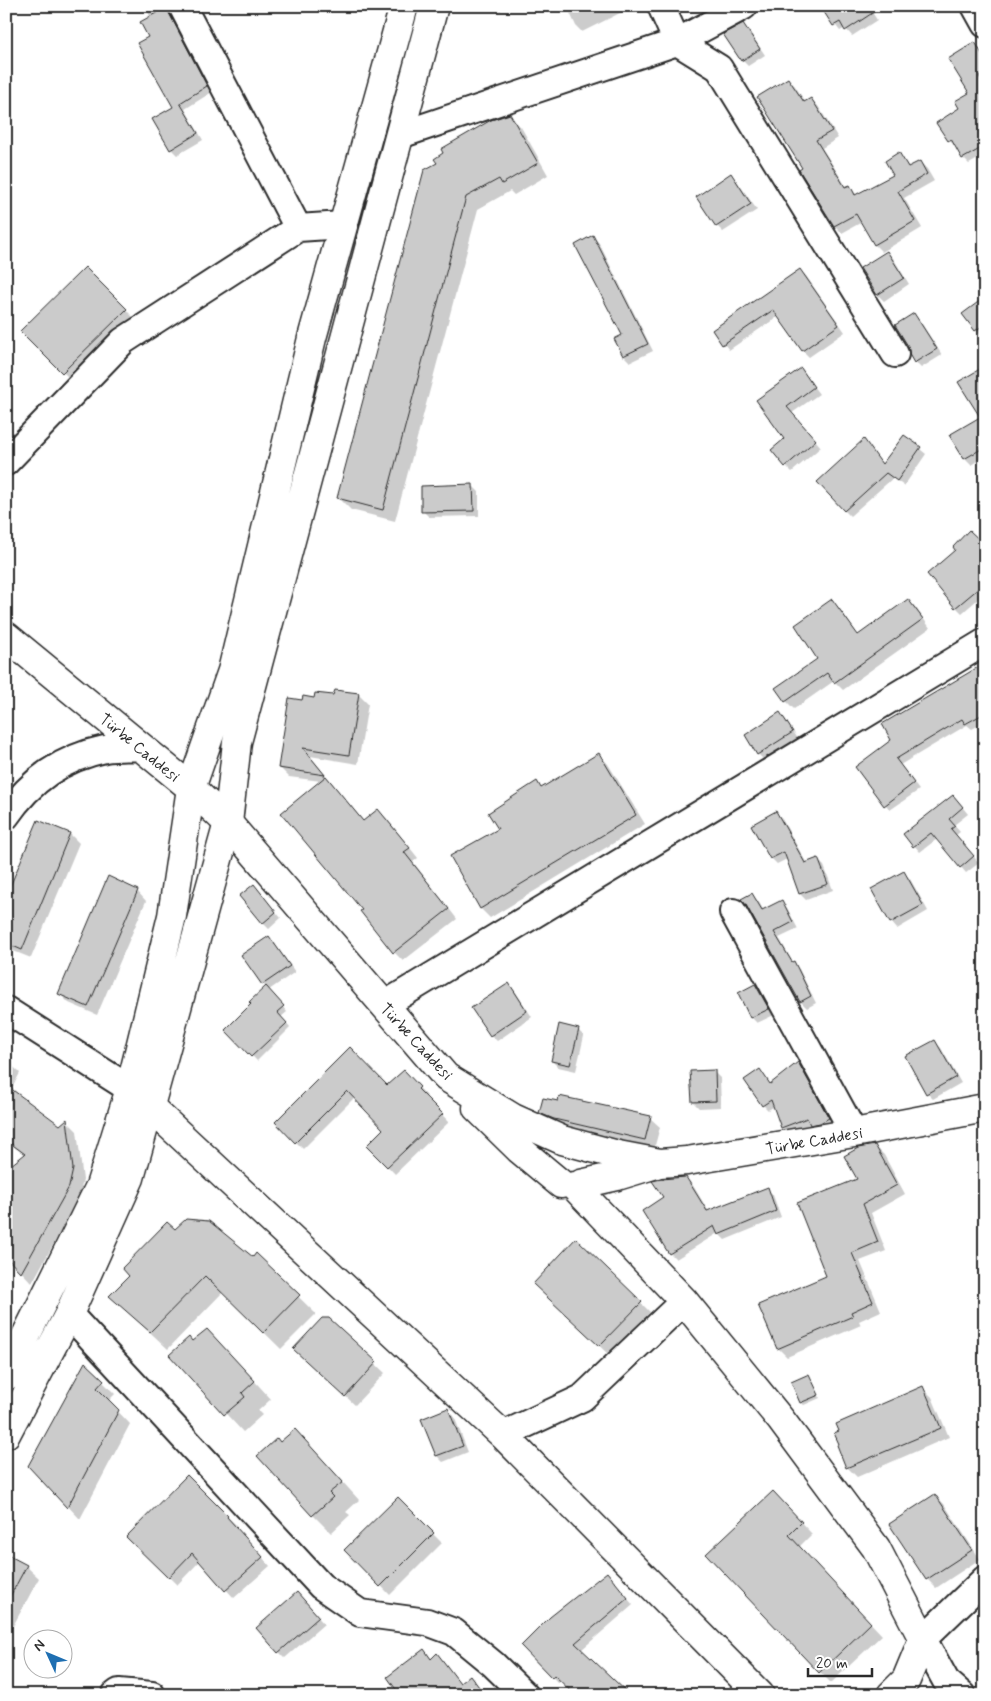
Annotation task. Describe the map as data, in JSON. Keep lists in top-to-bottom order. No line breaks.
{"streets":{"street":["Türbe Caddesi"]},"scale_bar":"20 m","north":"top left"}
